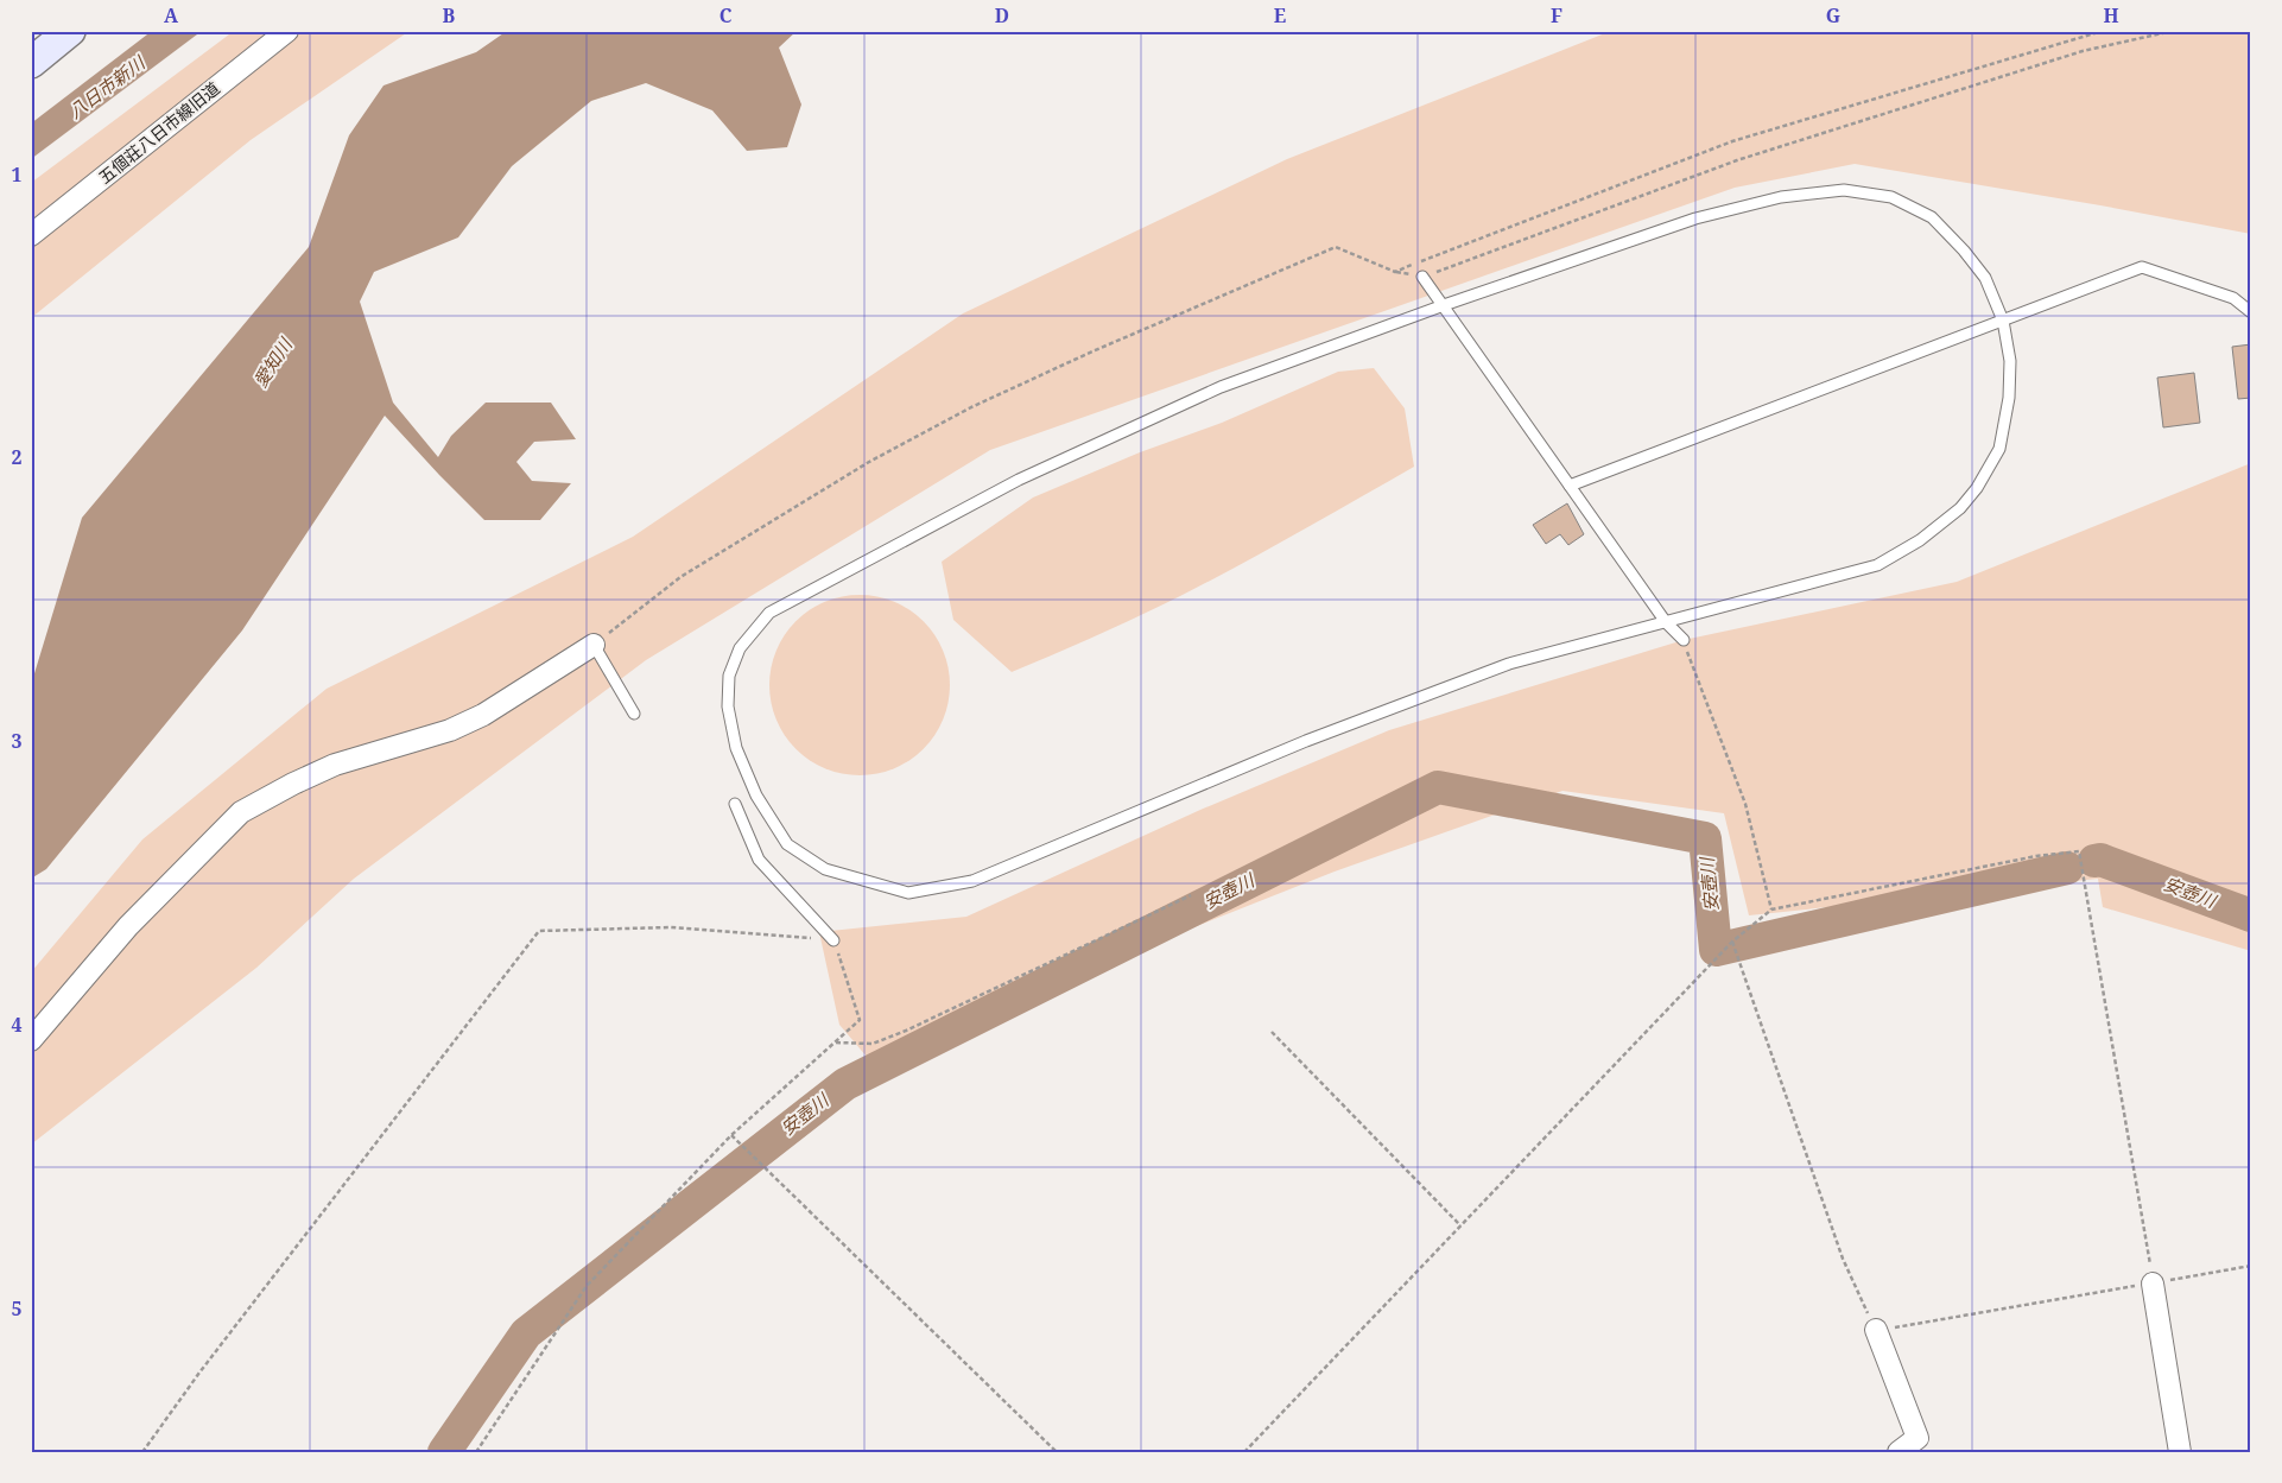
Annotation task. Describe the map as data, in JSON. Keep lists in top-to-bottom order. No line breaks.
{"streets":{"street":["五個荘八日市線旧道"]},"water":["八日市新川","愛知川","安壺川"],"grid":{"columns":["A","B","C","D","E","F","G","H"],"rows":["1","2","3","4","5"]}}
